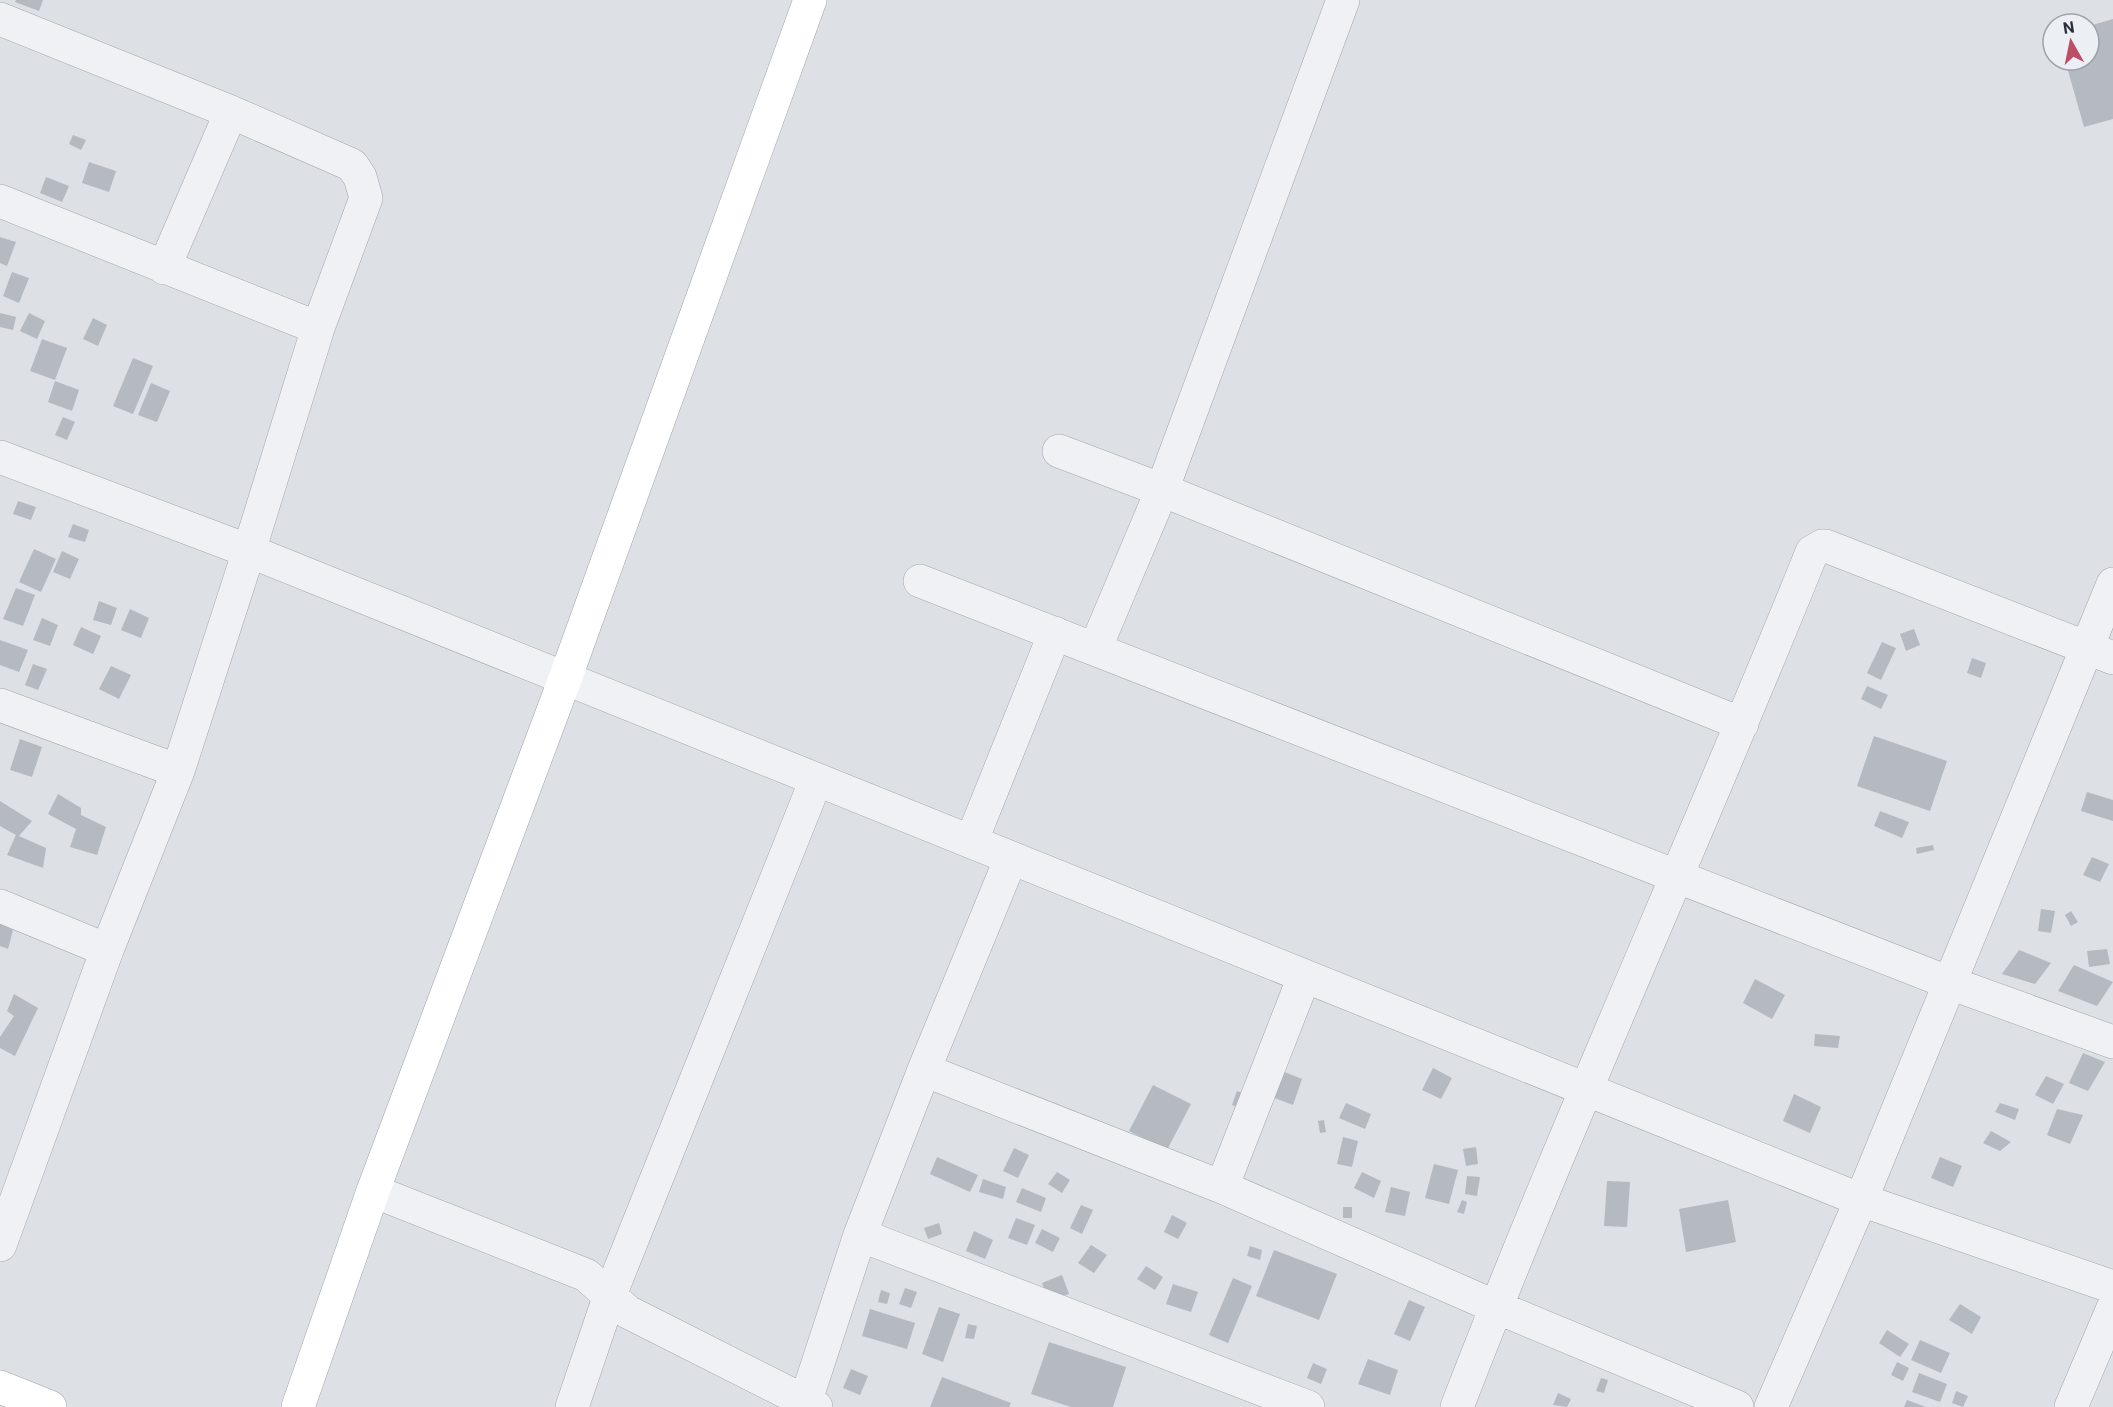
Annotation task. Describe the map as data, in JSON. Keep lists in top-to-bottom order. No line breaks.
{"north":"top"}
